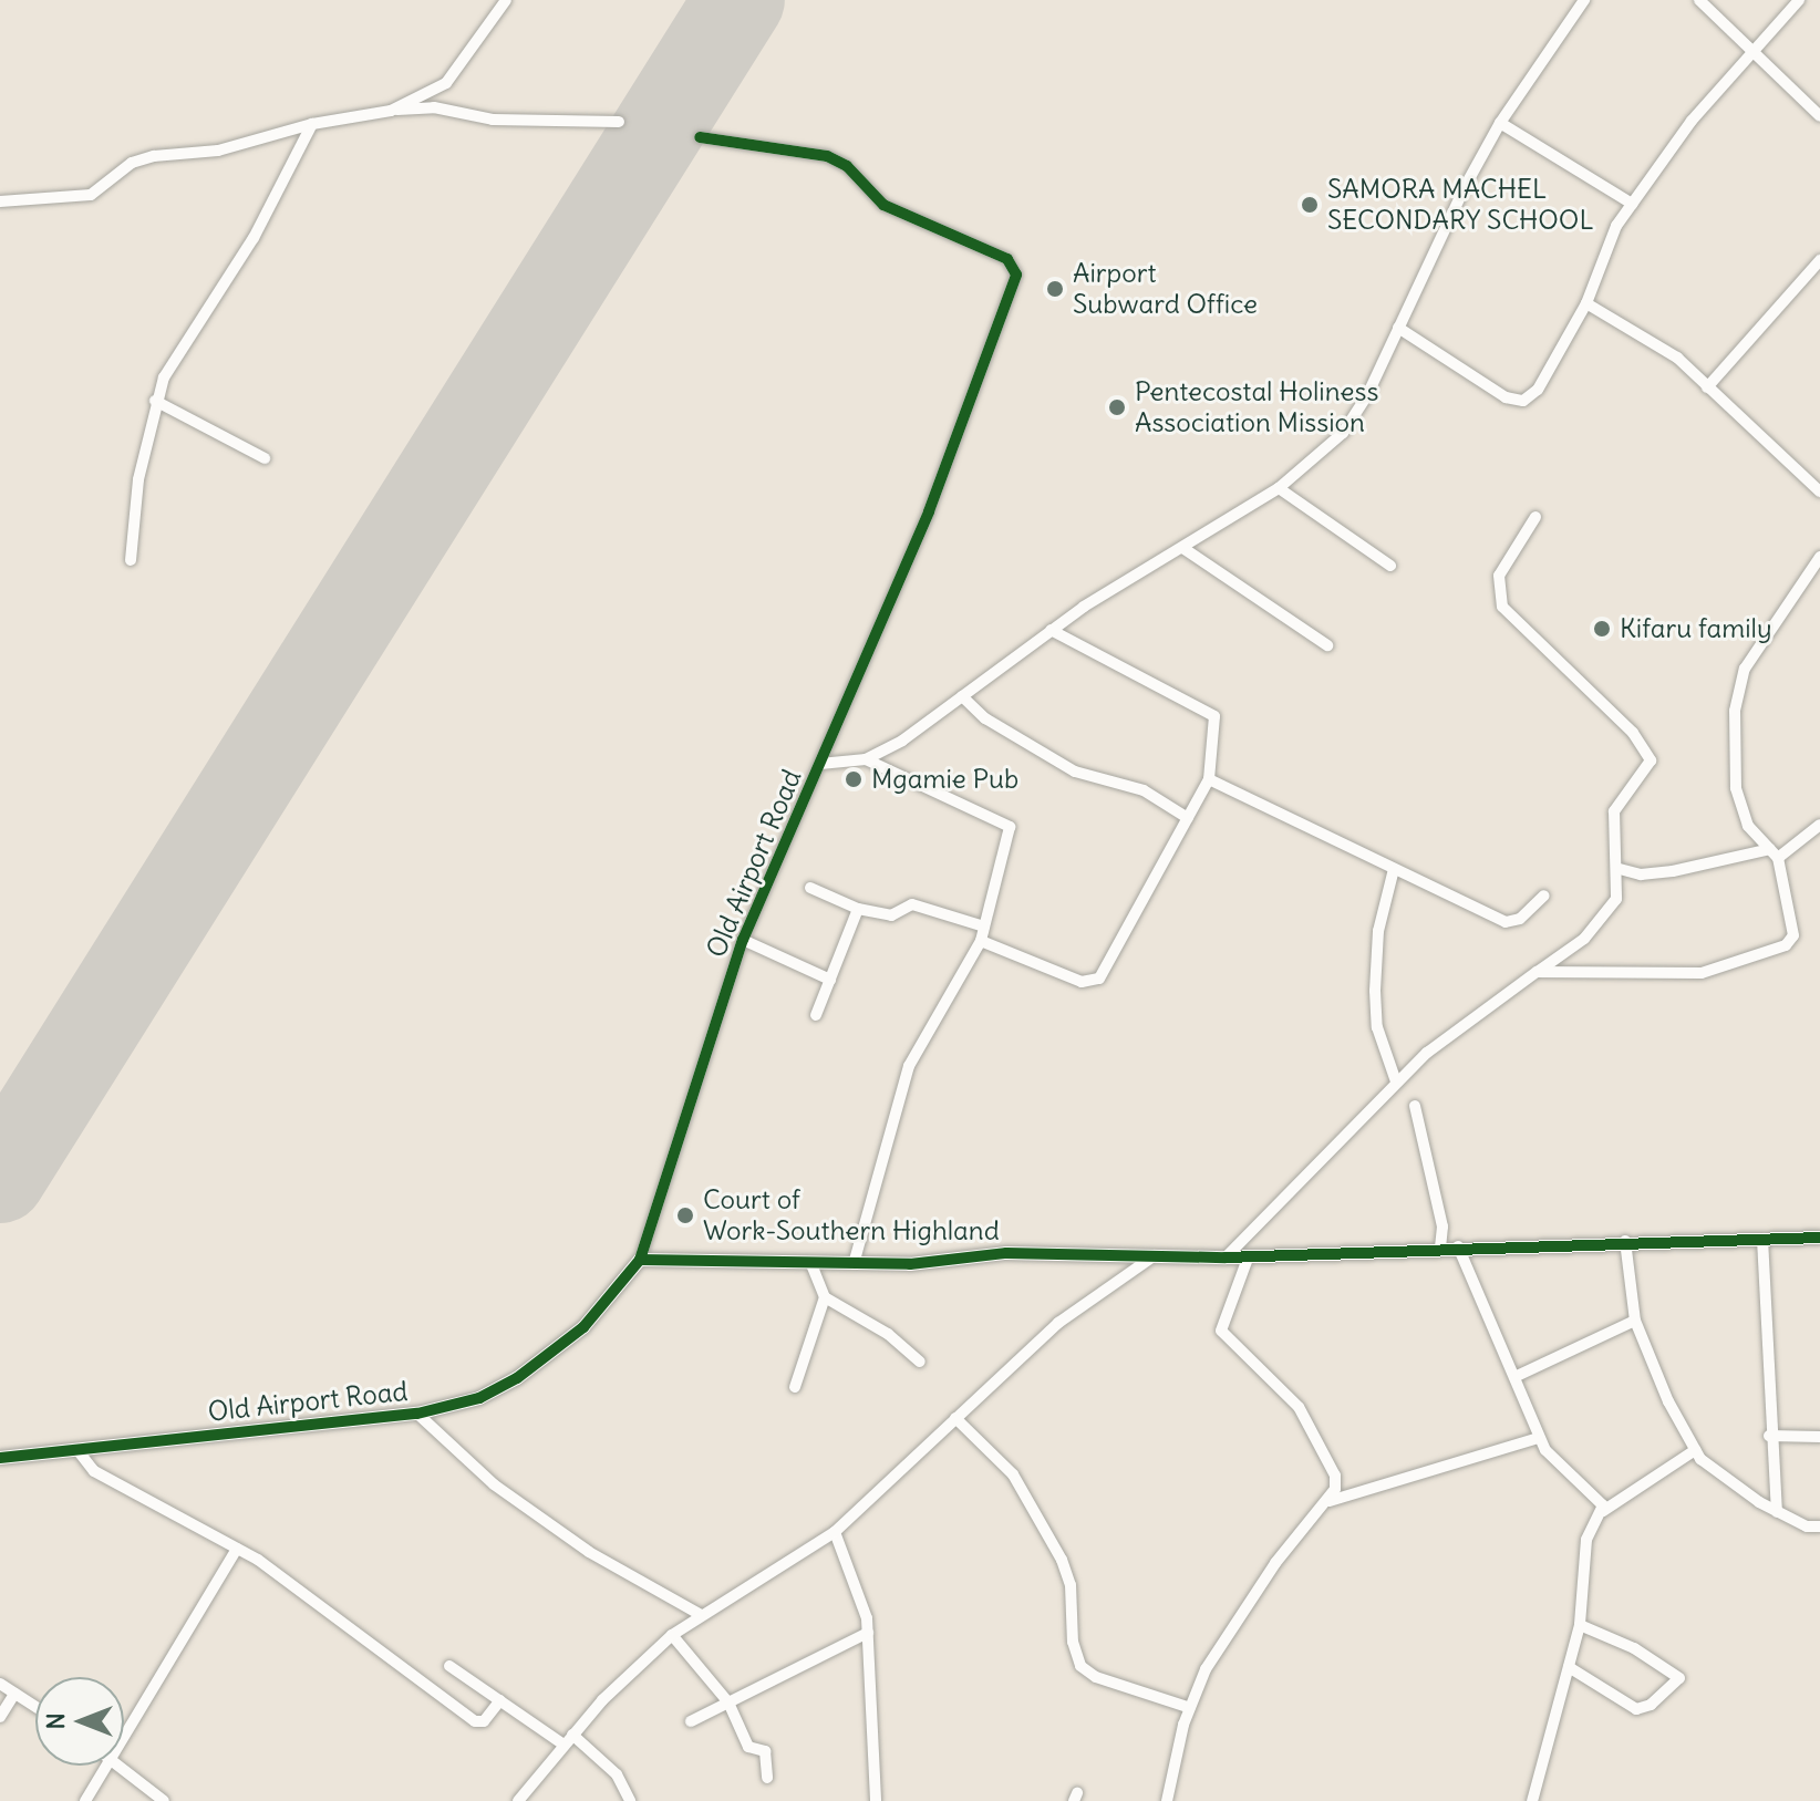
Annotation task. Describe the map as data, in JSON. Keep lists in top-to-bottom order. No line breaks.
{"streets":{"street":["Old Airport Road"]},"places":["SAMORA MACHEL SECONDARY SCHOOL","Airport Subward Office","Pentecostal Holiness Association Mission","Kifaru family","Mgamie Pub","Court of Work-Southern Highland"],"north":"left"}
